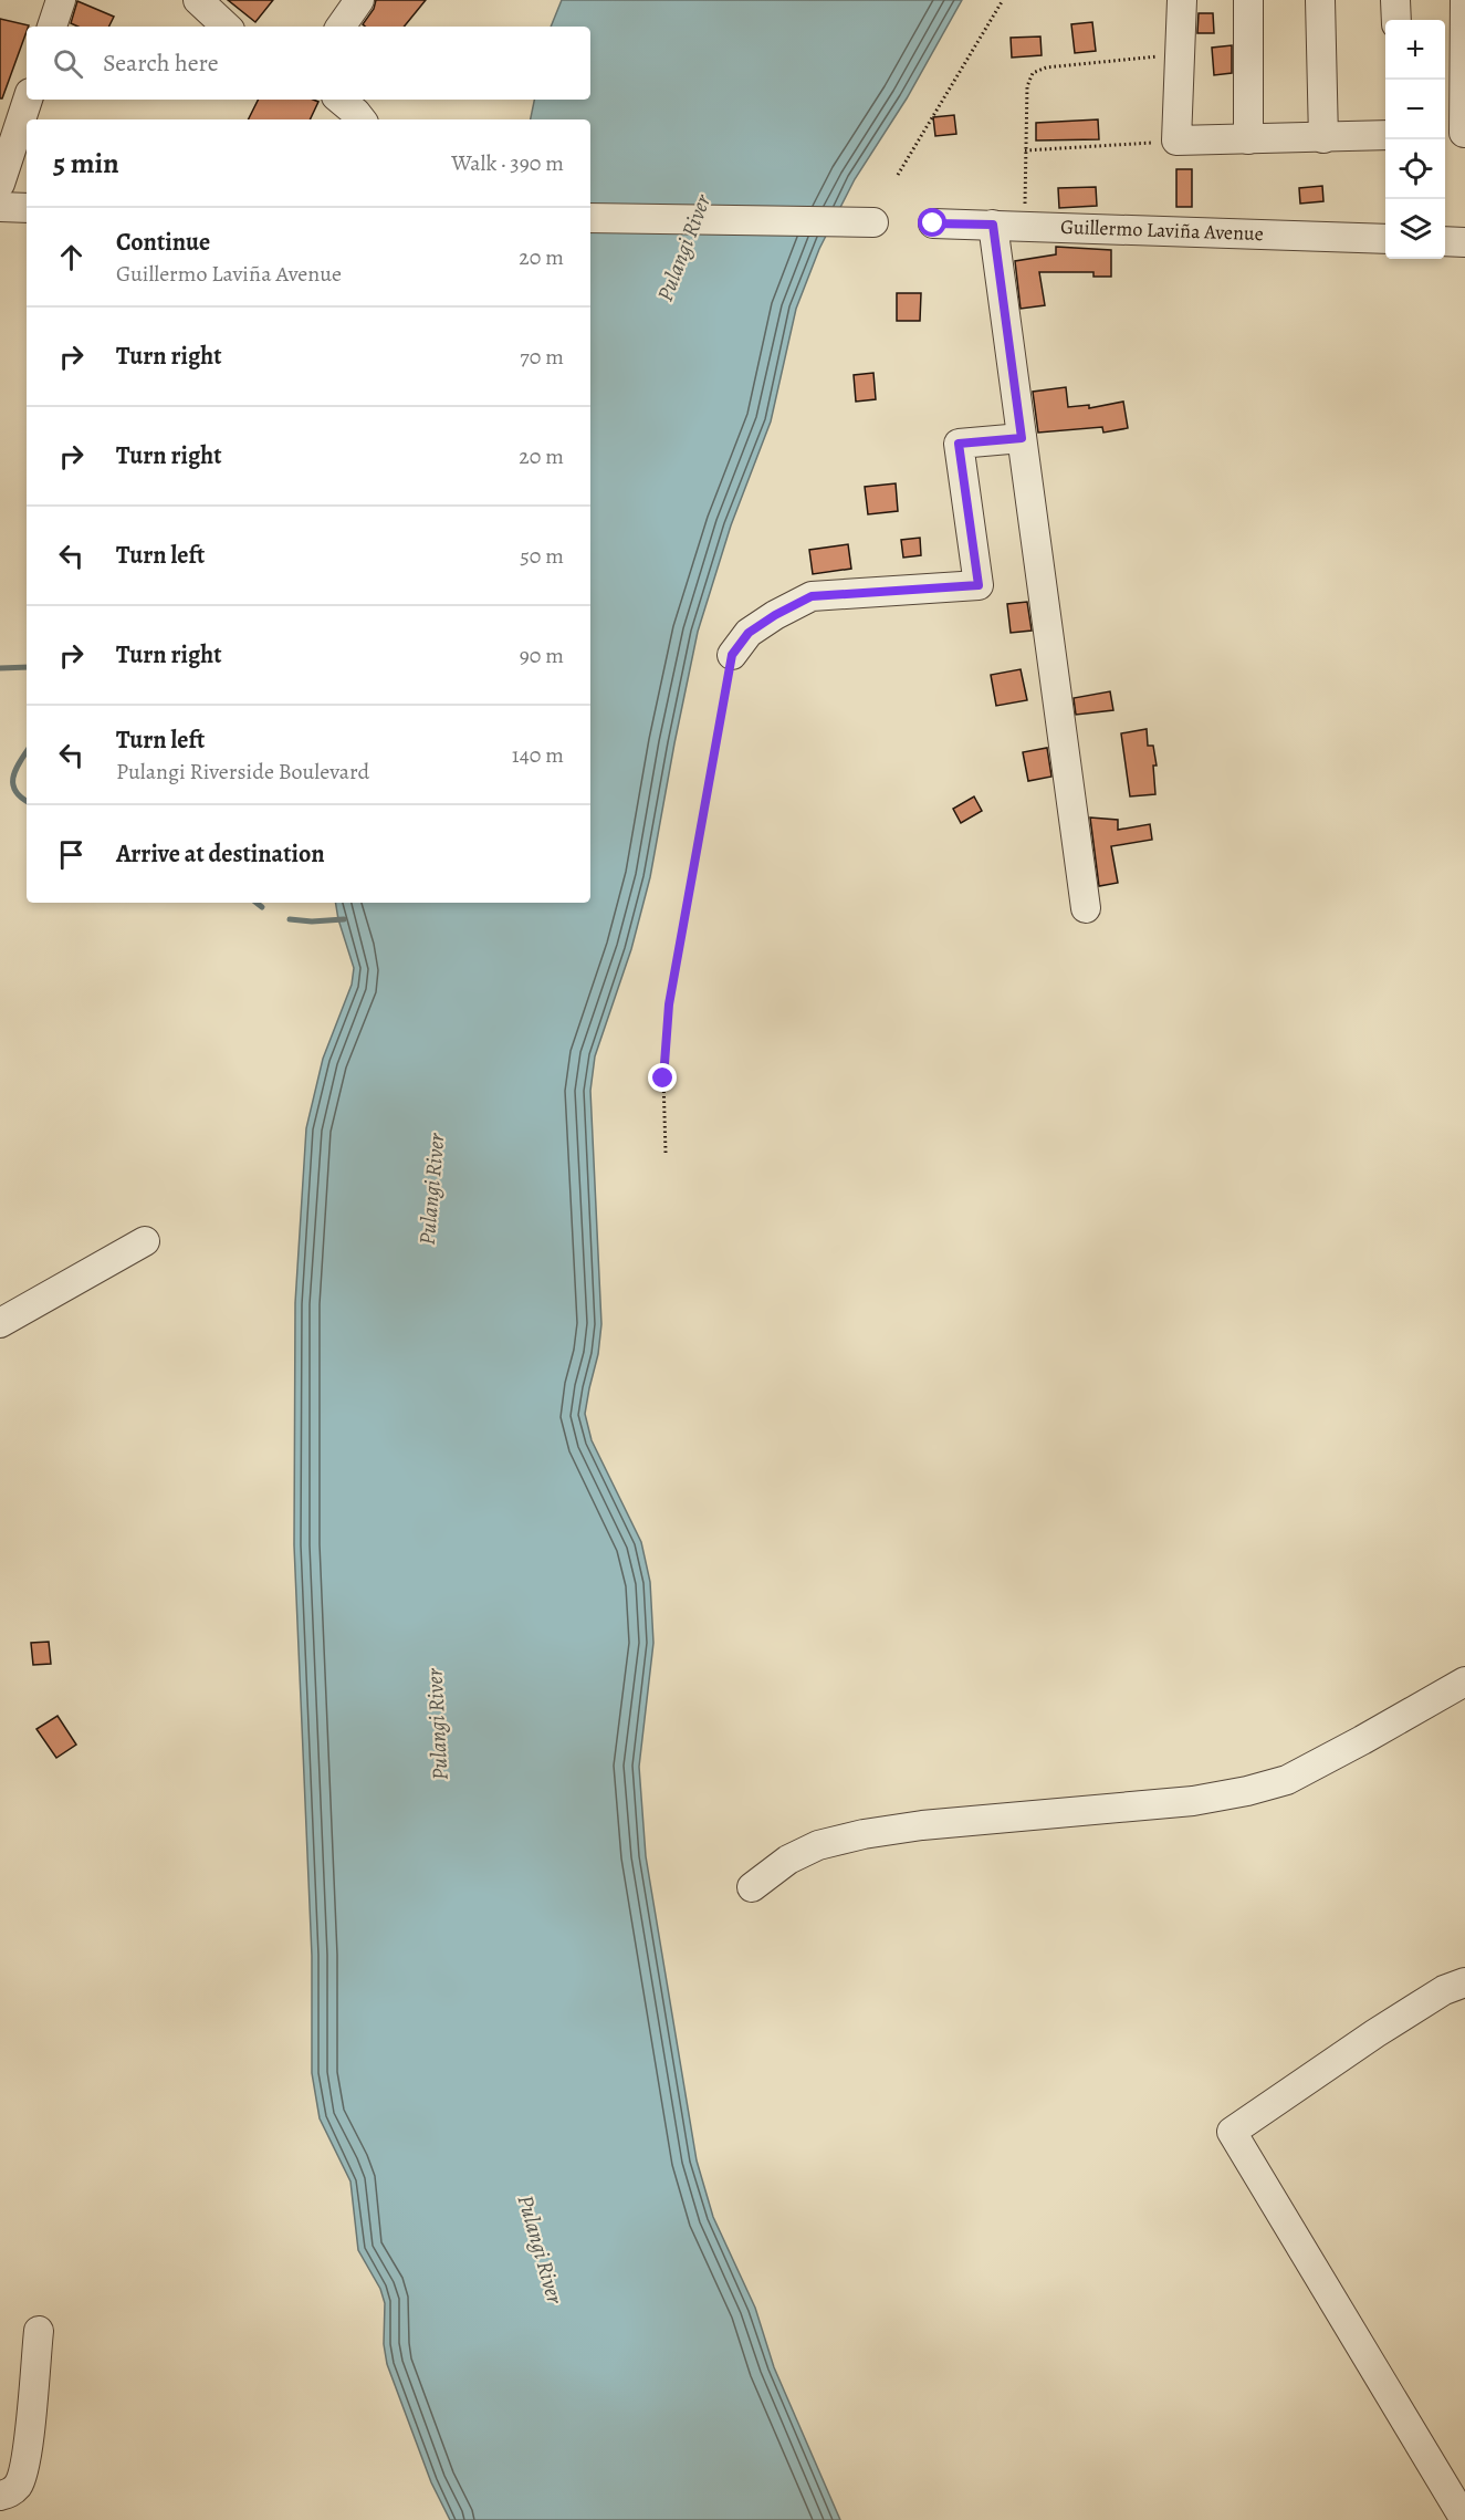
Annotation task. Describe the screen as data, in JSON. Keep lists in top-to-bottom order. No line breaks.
{"streets":{"street":["Guillermo Laviña Avenue"]},"water":["Pulangi River"],"page":{"map_buttons":["+","−"],"search":"Search here","heading":["5 min","Walk · 390 m"],"list":[["Continue","Guillermo Laviña Avenue","20 m"],["Turn right","70 m"],["Turn right","20 m"],["Turn left","50 m"],["Turn right","90 m"],["Turn left","Pulangi Riverside Boulevard","140 m"],"Arrive at destination"]}}
